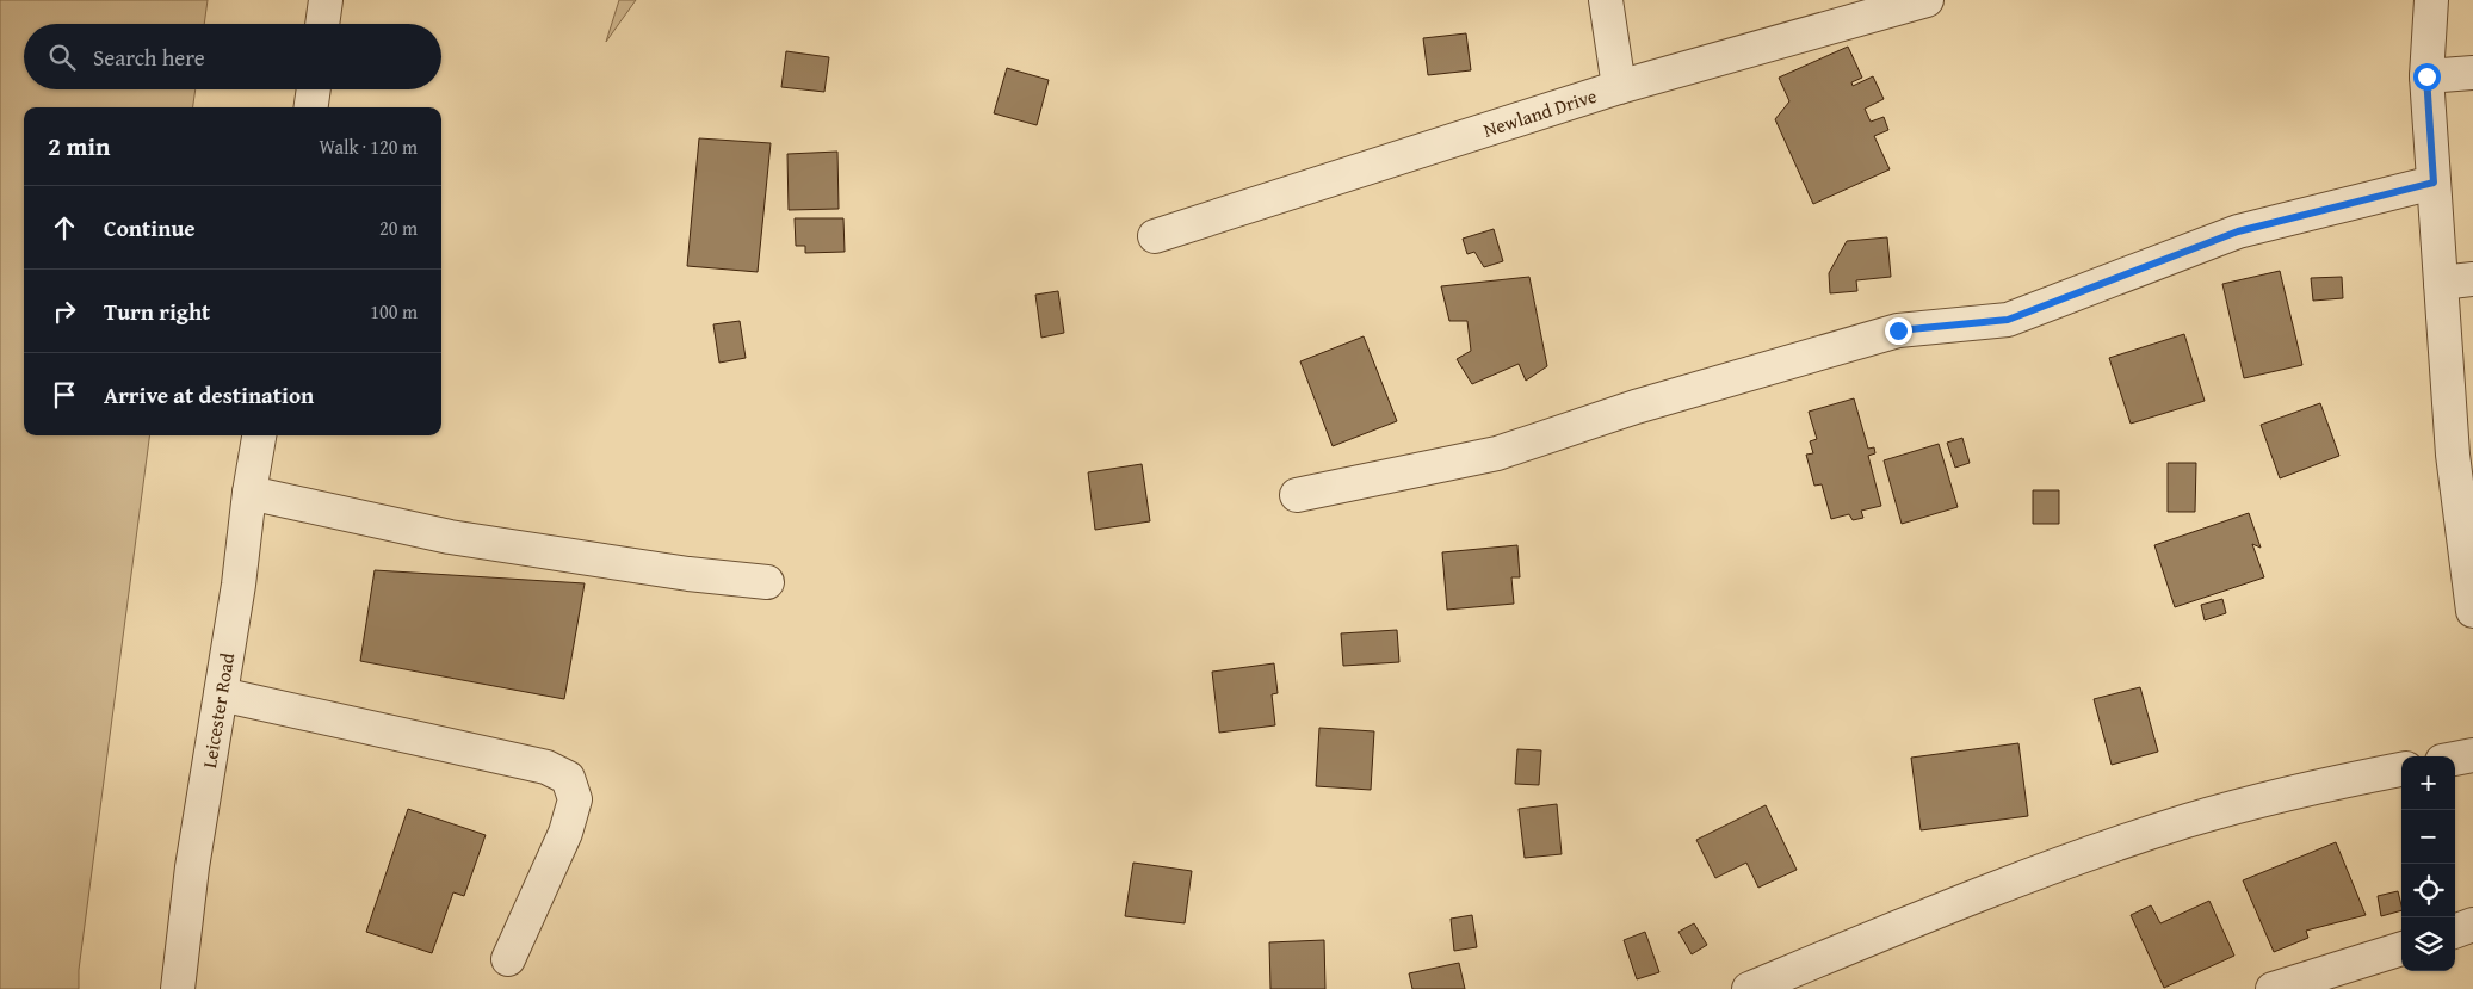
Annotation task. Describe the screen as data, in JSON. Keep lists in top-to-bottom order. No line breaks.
{"streets":{"street":["Newland Drive","Leicester Road"]},"page":{"search":"Search here","heading":["2 min","Walk · 120 m"],"list":[["Continue","20 m"],["Turn right","100 m"],"Arrive at destination"],"map_buttons":["+","−"]}}
